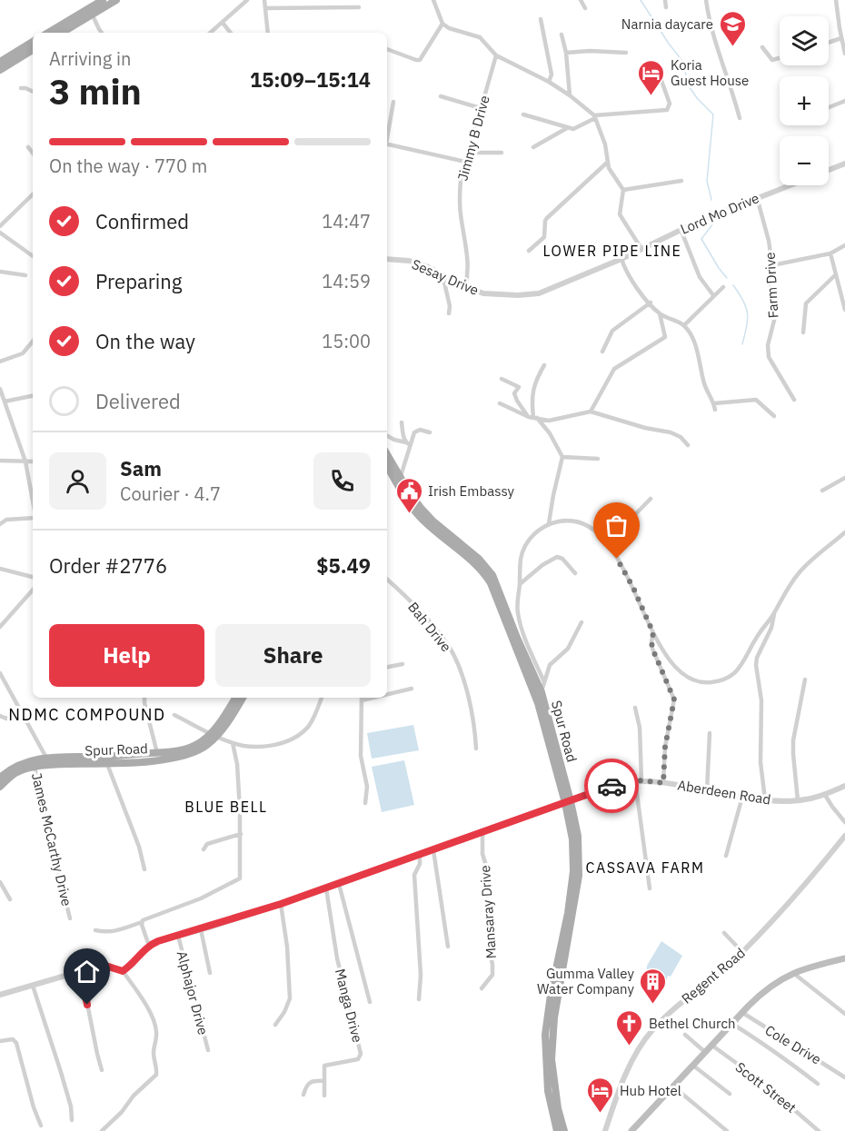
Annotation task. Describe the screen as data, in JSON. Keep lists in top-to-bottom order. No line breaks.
{"streets":{"main road":["Spur Road"],"street":["Jimmy B Drive","Lord Mo Drive","Sesay Drive","Farm Drive","Bah Drive","Aberdeen Road","James McCarthy Drive","Mansaray Drive","Regent Road","Alphajor Drive","Manga Drive","Cole Drive","Scott Street"]},"crossings":[["Jimmy B Drive","Sesay Drive"],["Lord Mo Drive","Sesay Drive"],["Lord Mo Drive","Farm Drive"],["Spur Road","Aberdeen Road"],["Spur Road","James McCarthy Drive"],["Aberdeen Road","Mansaray Drive"],["Aberdeen Road","Alphajor Drive"],["Aberdeen Road","Manga Drive"]],"districts":["LOWER PIPE LINE","NDMC COMPOUND","BLUE BELL","CASSAVA FARM"],"places":{"school or university":["Narnia daycare"],"hotel":["Koria Guest House","Hub Hotel"],"public building":["Irish Embassy"],"building":["Gumma Valley Water Company"],"church":["Bethel Church"]},"page":{"map_buttons":["+","−"],"heading":["3 min","Arriving in","15:09–15:14"],"panel":["Sam","Courier · 4.7","Order #2776","$5.49"],"bar":"On the way · 770 m","list":[["Confirmed","14:47"],["Preparing","14:59"],["On the way","15:00"],"Delivered"],"buttons":["Help","Share"]}}
